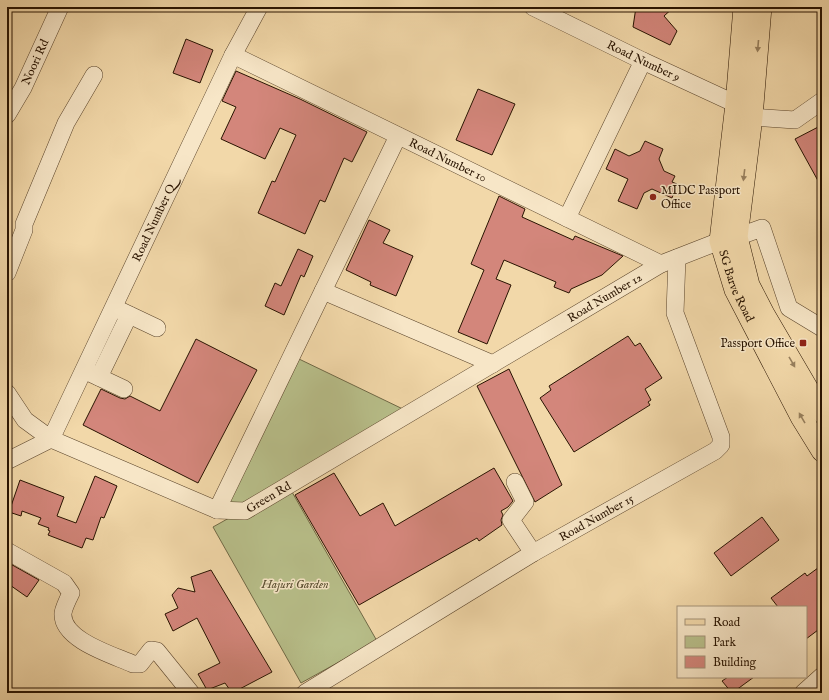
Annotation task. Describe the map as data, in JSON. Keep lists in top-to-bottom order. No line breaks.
{"streets":{"main road":["SG Barve Road"],"street":["Road Number 9","Noori Rd","Road Number 10","Road Number Q","Road Number 12","Green Rd","Road Number 15"]},"crossings":[["Road Number 9","SG Barve Road"],["Road Number 10","Road Number Q"],["Road Number 10","Road Number 12"],["Road Number 10","Road Number 15"],["Road Number Q","Green Rd"],["SG Barve Road","Road Number 12"],["Road Number 12","Green Rd"],["Road Number 12","Road Number 15"]],"parks":["Hajuri Garden"],"places":{"other":["MIDC Passport Office"],"transit":["Passport Office"]},"legend":["Road","Park","Building"]}
